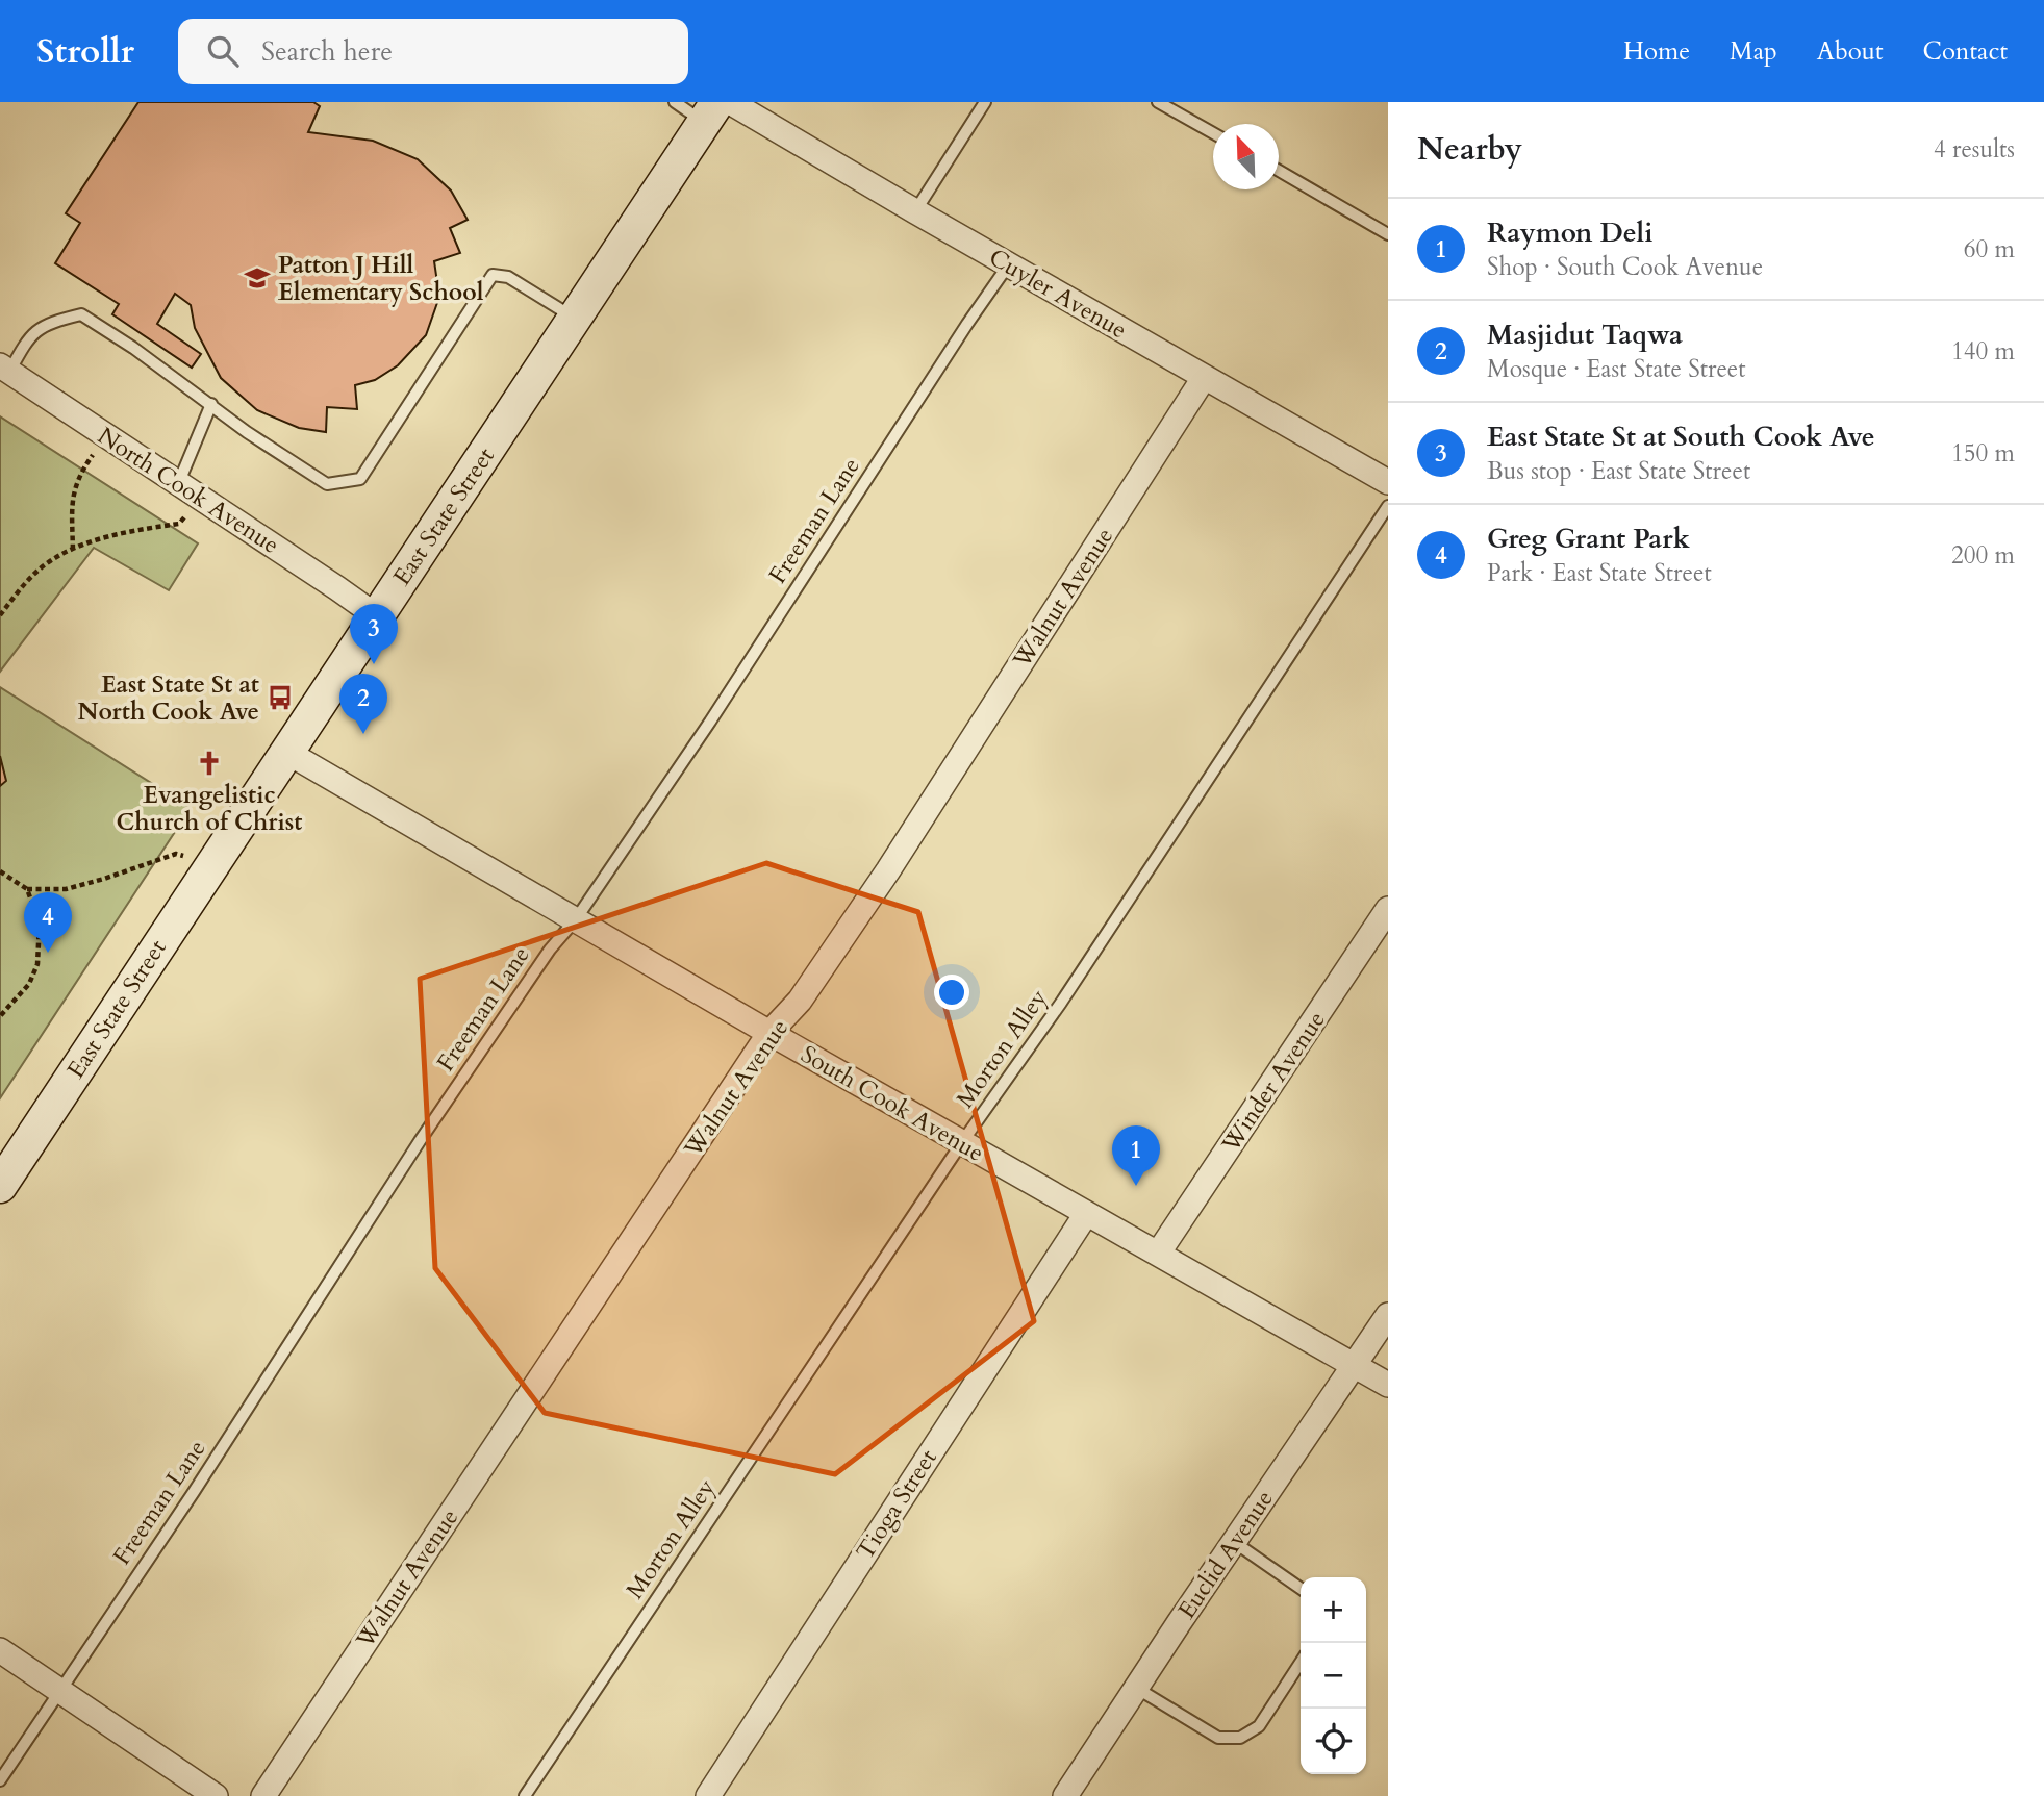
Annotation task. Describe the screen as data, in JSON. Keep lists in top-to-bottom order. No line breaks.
{"streets":{"street":["Cuyler Avenue","North Cook Avenue","East State Street","Walnut Avenue","Winder Avenue","South Cook Avenue","Tioga Street","Euclid Avenue"],"lane":["Freeman Lane","Morton Alley"]},"crossings":[["Cuyler Avenue","Freeman Lane"],["Cuyler Avenue","Walnut Avenue"],["North Cook Avenue","East State Street"],["East State Street","South Cook Avenue"],["Freeman Lane","South Cook Avenue"],["Walnut Avenue","South Cook Avenue"],["Morton Alley","South Cook Avenue"],["Winder Avenue","South Cook Avenue"],["South Cook Avenue","Tioga Street"],["South Cook Avenue","Euclid Avenue"]],"places":{"school or university":["Patton J Hill Elementary School"],"bus stop":["East State St at North Cook Ave"],"church":["Evangelistic Church of Christ"]},"north":"top left","page":{"header":"Strollr","search":"Search here","nav":["Home","Map","About","Contact"],"heading":["Nearby","4 results"],"list":[{"mark":"1","name":"Raymon Deli","note":"Shop · South Cook Avenue","value":"60 m"},{"mark":"2","name":"Masjidut Taqwa","note":"Mosque · East State Street","value":"140 m"},{"mark":"3","name":"East State St at South Cook Ave","note":"Bus stop · East State Street","value":"150 m"},{"mark":"4","name":"Greg Grant Park","note":"Park · East State Street","value":"200 m"}],"pins":["3","2","4","1"],"map_buttons":["+","−"]}}
